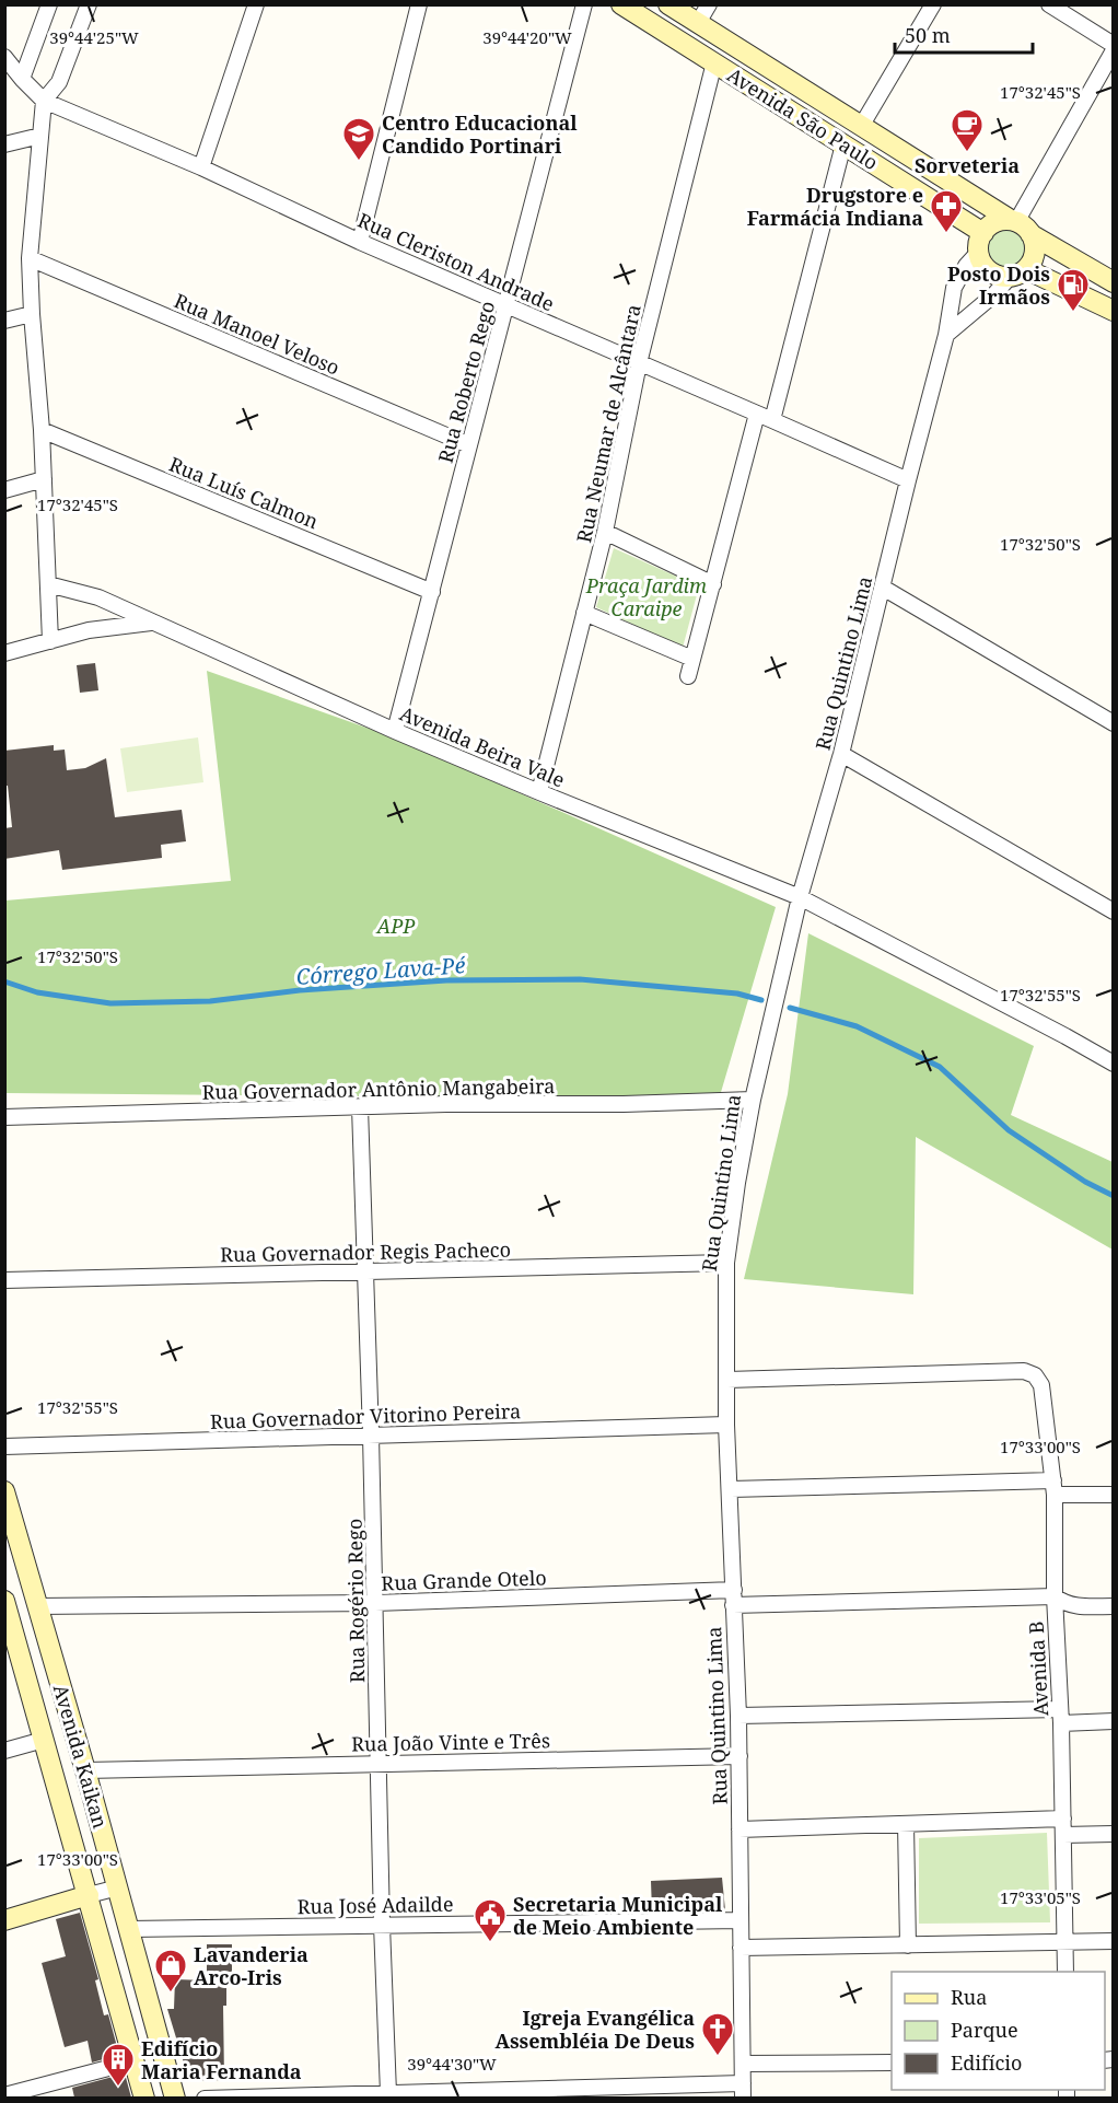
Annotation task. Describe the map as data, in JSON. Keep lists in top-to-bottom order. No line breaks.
{"streets":{"street":["Avenida São Paulo","Rua Cleriston Andrade","Rua Manoel Veloso","Rua Roberto Rego","Rua Neumar de Alcântara","Rua Luís Calmon","Rua Quintino Lima","Avenida Beira Vale","Rua Governador Antônio Mangabeira","Rua Governador Regis Pacheco","Rua Governador Vitorino Pereira","Rua Grande Otelo","Rua Rogério Rego","Avenida B","Rua João Vinte e Três","Avenida Kaikan","Rua José Adailde"]},"crossings":[["Avenida São Paulo","Rua Neumar de Alcântara"],["Avenida São Paulo","Rua Quintino Lima"],["Rua Cleriston Andrade","Rua Roberto Rego"],["Rua Cleriston Andrade","Rua Neumar de Alcântara"],["Rua Cleriston Andrade","Rua Quintino Lima"],["Rua Manoel Veloso","Rua Roberto Rego"],["Rua Roberto Rego","Rua Luís Calmon"],["Rua Roberto Rego","Avenida Beira Vale"],["Rua Neumar de Alcântara","Avenida Beira Vale"],["Rua Quintino Lima","Avenida Beira Vale"],["Rua Quintino Lima","Rua Governador Antônio Mangabeira"],["Rua Quintino Lima","Rua Governador Regis Pacheco"],["Rua Quintino Lima","Rua Governador Vitorino Pereira"],["Rua Quintino Lima","Rua Grande Otelo"],["Rua Quintino Lima","Avenida B"],["Rua Quintino Lima","Rua João Vinte e Três"],["Rua Quintino Lima","Rua José Adailde"],["Rua Governador Antônio Mangabeira","Rua Rogério Rego"],["Rua Governador Regis Pacheco","Rua Rogério Rego"],["Rua Governador Vitorino Pereira","Rua Rogério Rego"],["Rua Grande Otelo","Rua Rogério Rego"],["Rua Grande Otelo","Avenida B"],["Rua Grande Otelo","Avenida Kaikan"],["Rua Rogério Rego","Rua João Vinte e Três"],["Rua Rogério Rego","Rua José Adailde"],["Rua João Vinte e Três","Avenida Kaikan"],["Avenida Kaikan","Rua José Adailde"]],"water":["Córrego Lava-Pé"],"parks":["Praça Jardim Caraipe","APP"],"places":{"cafe":["Sorveteria"],"school or university":["Centro Educacional Candido Portinari"],"pharmacy":["Drugstore e Farmácia Indiana"],"fuel station":["Posto Dois Irmãos"],"public building":["Secretaria Municipal de Meio Ambiente"],"shop":["Lavanderia Arco-Iris"],"church":["Igreja Evangélica Assembléia De Deus"],"building":["Edifício Maria Fernanda"]},"legend":["Rua","Parque","Edifício"],"scale_bar":"50 m","coordinates":["39°44'25\"W","39°44'20\"W","17°32'45\"S","17°32'50\"S","17°32'55\"S","17°33'00\"S","17°33'05\"S","39°44'30\"W"]}
